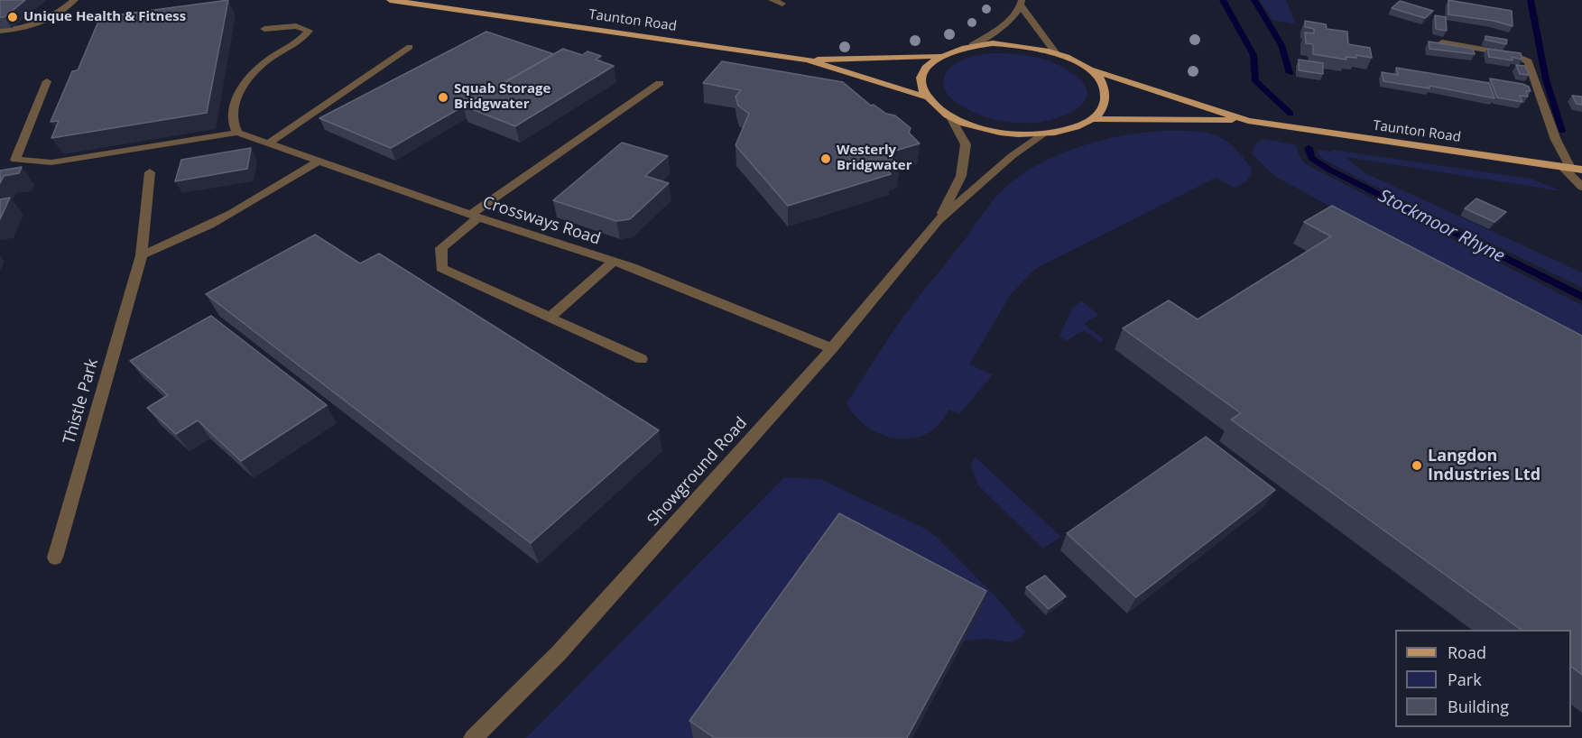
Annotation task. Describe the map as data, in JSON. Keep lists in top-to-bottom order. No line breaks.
{"streets":{"main road":["Taunton Road"],"street":["Crossways Road","Thistle Park","Showground Road"]},"crossings":[["Crossways Road","Showground Road"]],"water":["Stockmoor Rhyne"],"places":["Unique Health & Fitness","Squab Storage Bridgwater","Westerly Bridgwater","Langdon Industries Ltd"],"legend":["Road","Park","Building"]}
